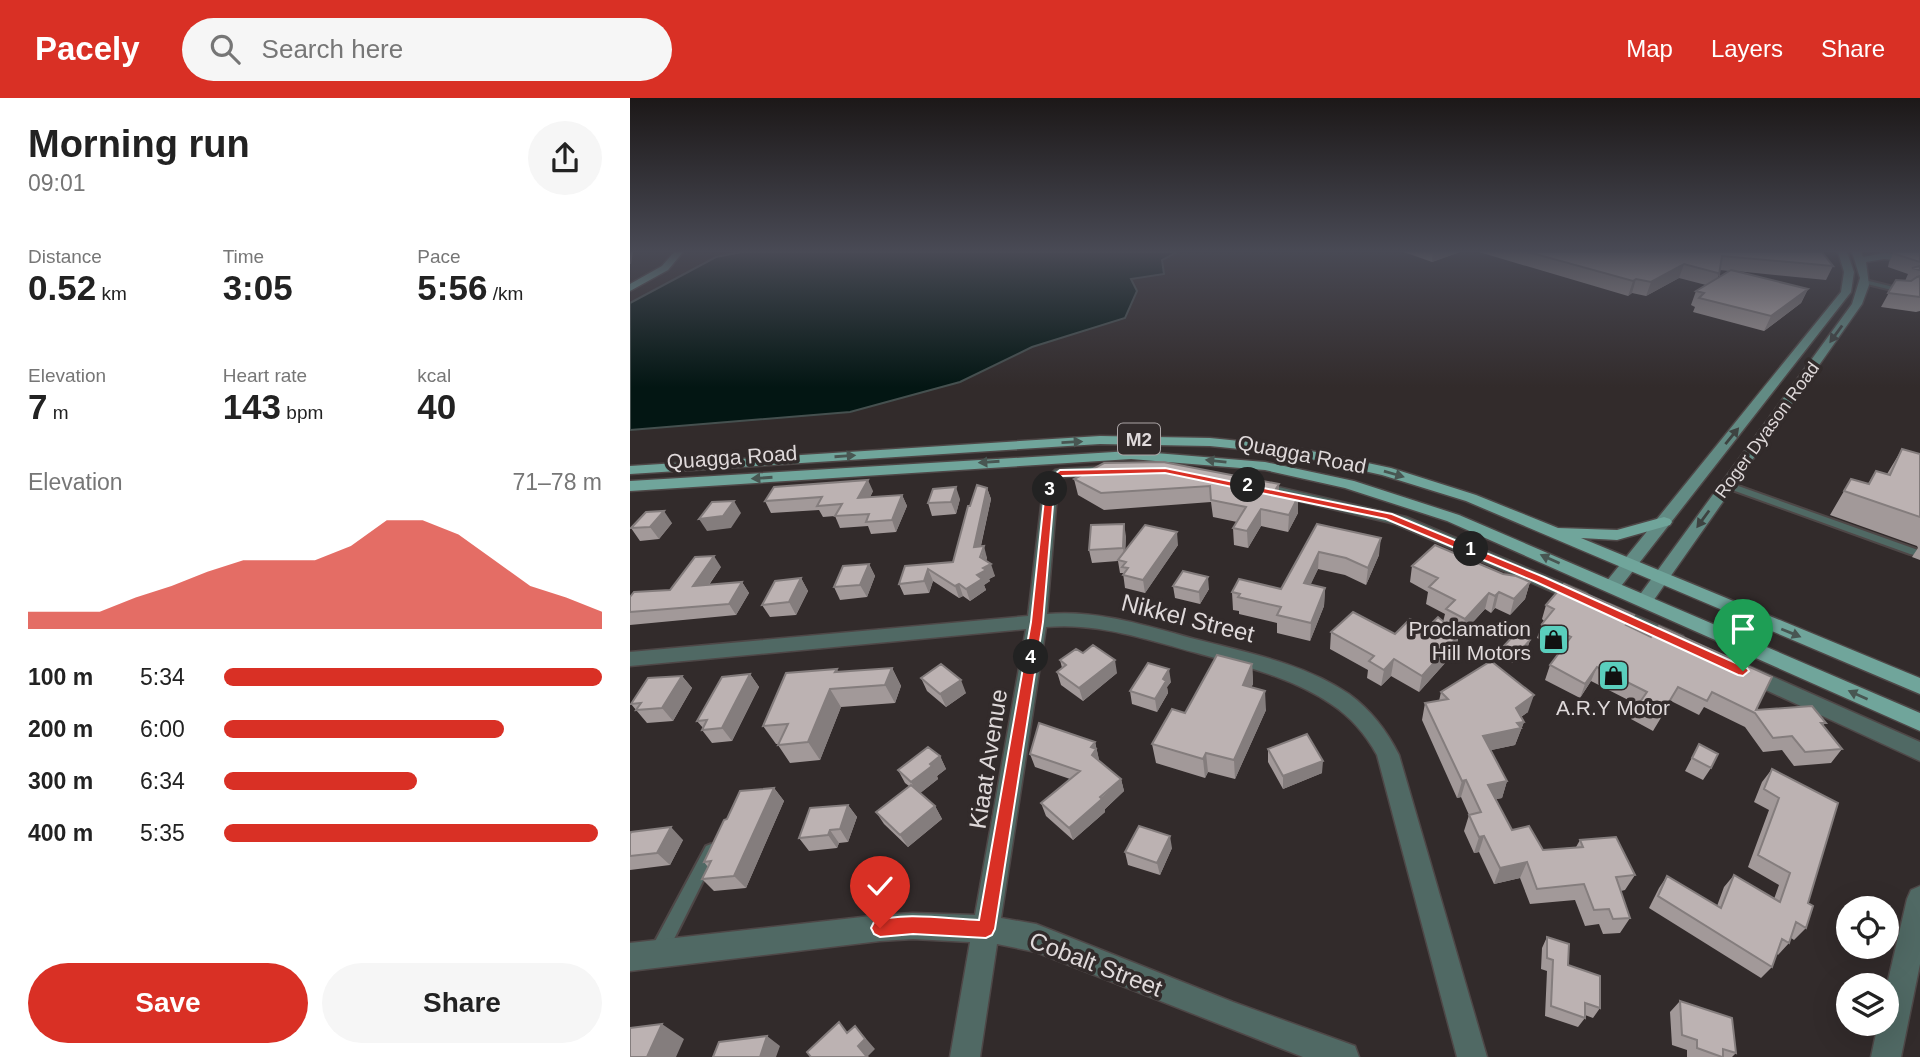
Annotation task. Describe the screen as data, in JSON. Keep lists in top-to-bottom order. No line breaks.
{"streets":{"main road":["Roger Dyason Road","M2","Quagga Road"],"street":["Nikkel Street","Kiaat Avenue","Cobalt Street"]},"crossings":[["Roger Dyason Road","Quagga Road"],["Nikkel Street","Kiaat Avenue"],["Kiaat Avenue","Cobalt Street"]],"places":{"shop":["Proclamation Hill Motors","A.R.Y Motor"]},"page":{"header":"Pacely","search":"Search here","nav":["Map","Layers","Share"],"heading":["Morning run","09:01"],"stats":[["Distance","0.52 km"],["Time","3:05"],["Pace","5:56 /km"],["Elevation","7 m"],["Heart rate","143 bpm"],["kcal","40"]],"chart":["Elevation","71–78 m"],"pins":["2","3","1","4"],"list":[{"name":"100 m","note":"5:34"},{"name":"200 m","note":"6:00"},{"name":"300 m","note":"6:34"},{"name":"400 m","note":"5:35"}],"buttons":["Save","Share"]}}
